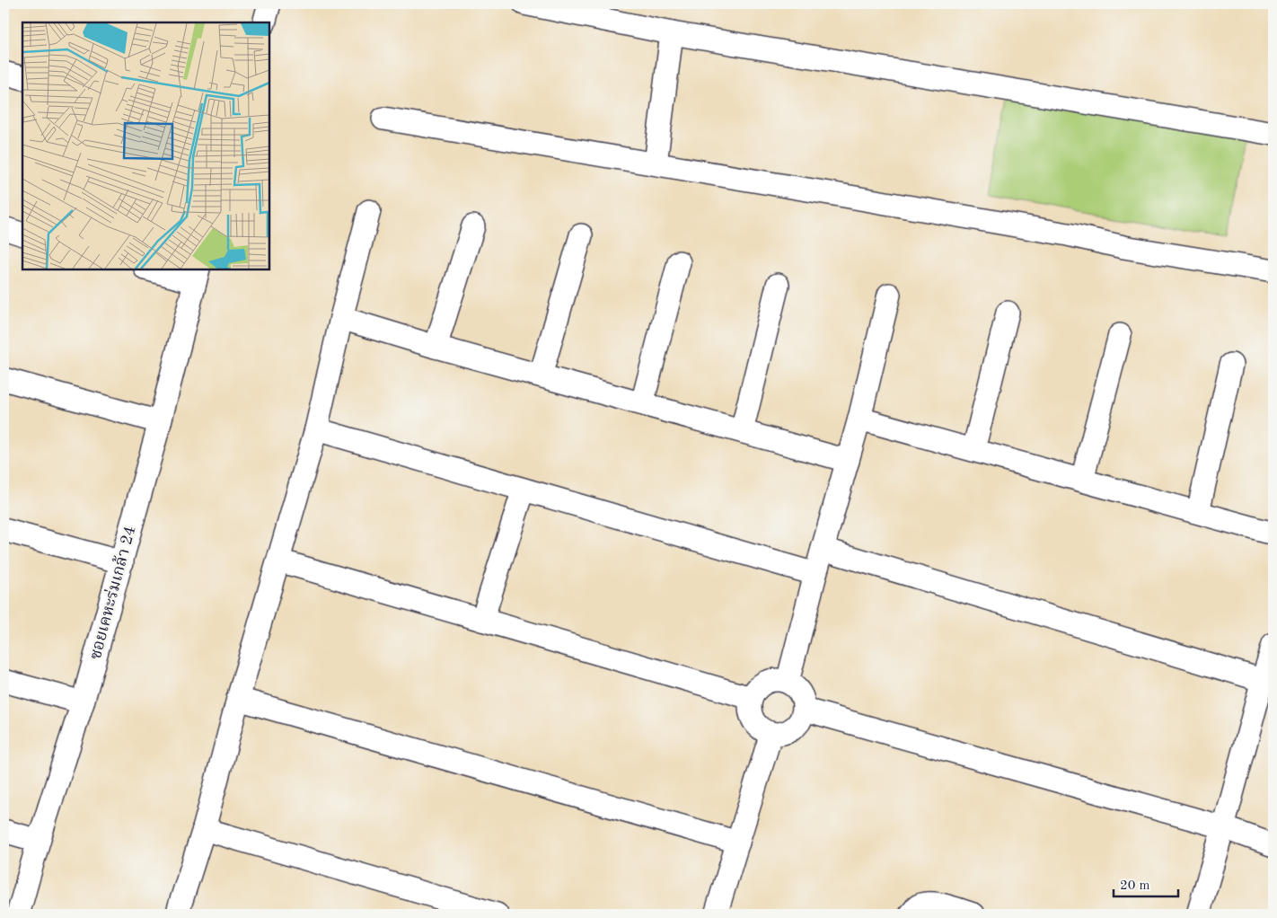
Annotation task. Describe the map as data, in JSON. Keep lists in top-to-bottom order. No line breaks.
{"streets":{"street":["ซอยเคหะร่มเกล้า 24"]},"scale_bar":"20 m"}
